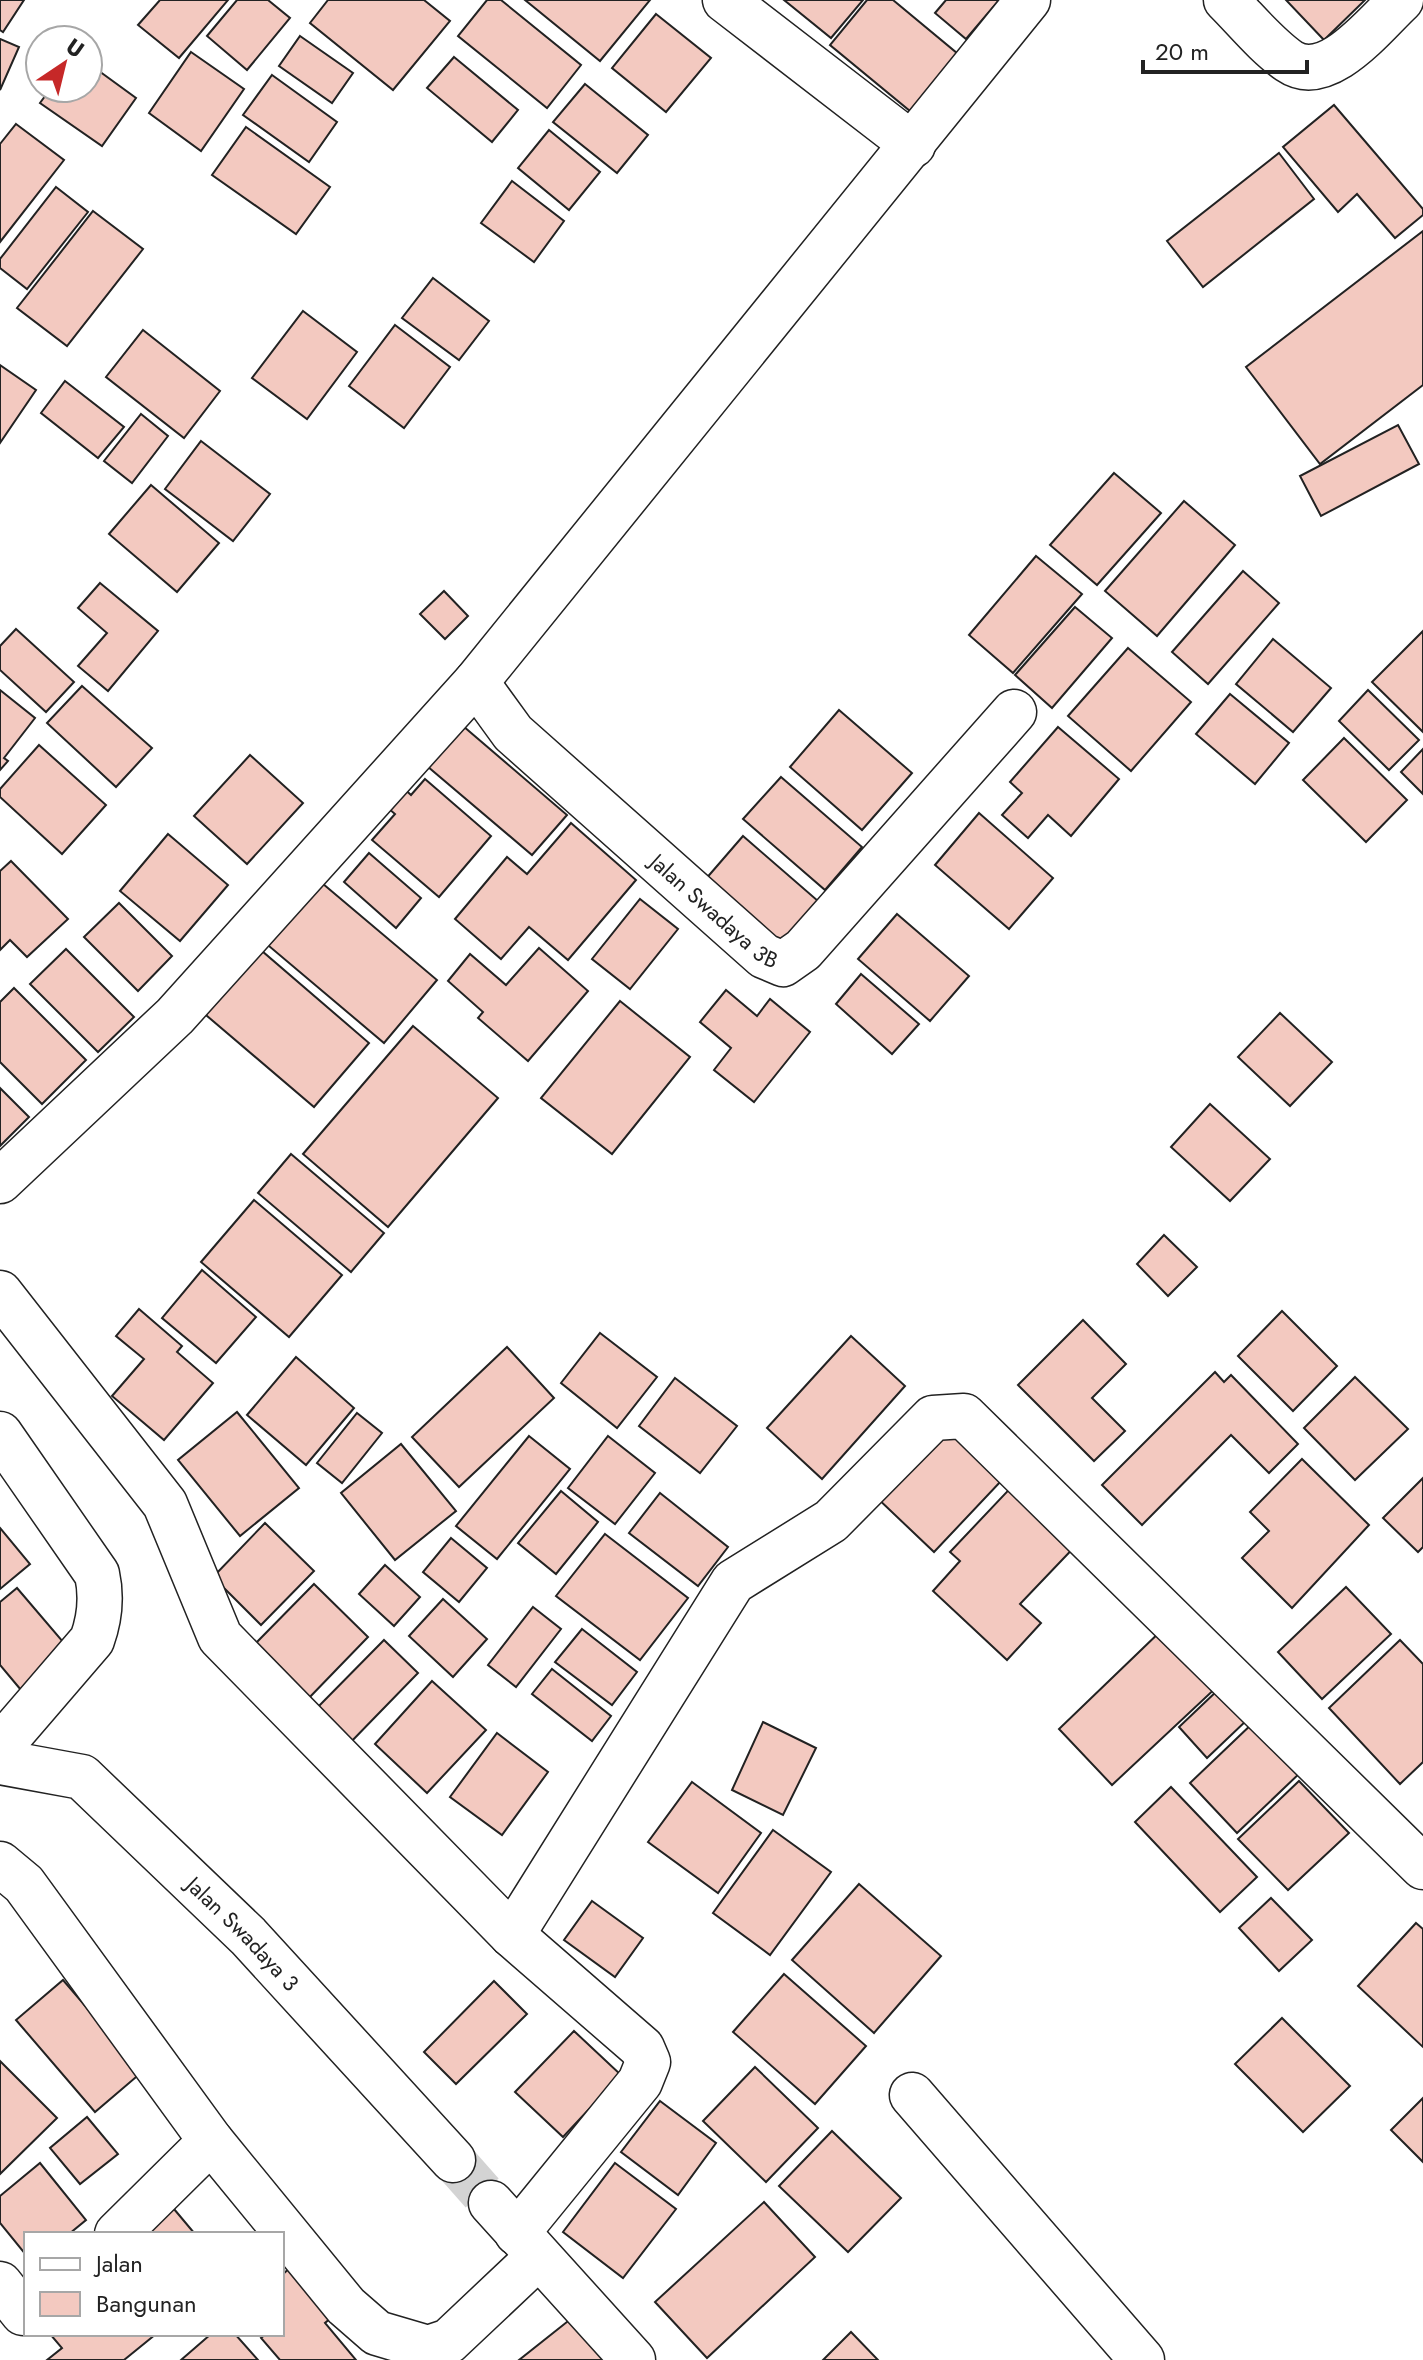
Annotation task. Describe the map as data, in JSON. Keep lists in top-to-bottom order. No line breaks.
{"streets":{"street":["Jalan Swadaya 3B","Jalan Swadaya 3"]},"legend":["Jalan","Bangunan"],"scale_bar":"20 m","north":"top right"}
